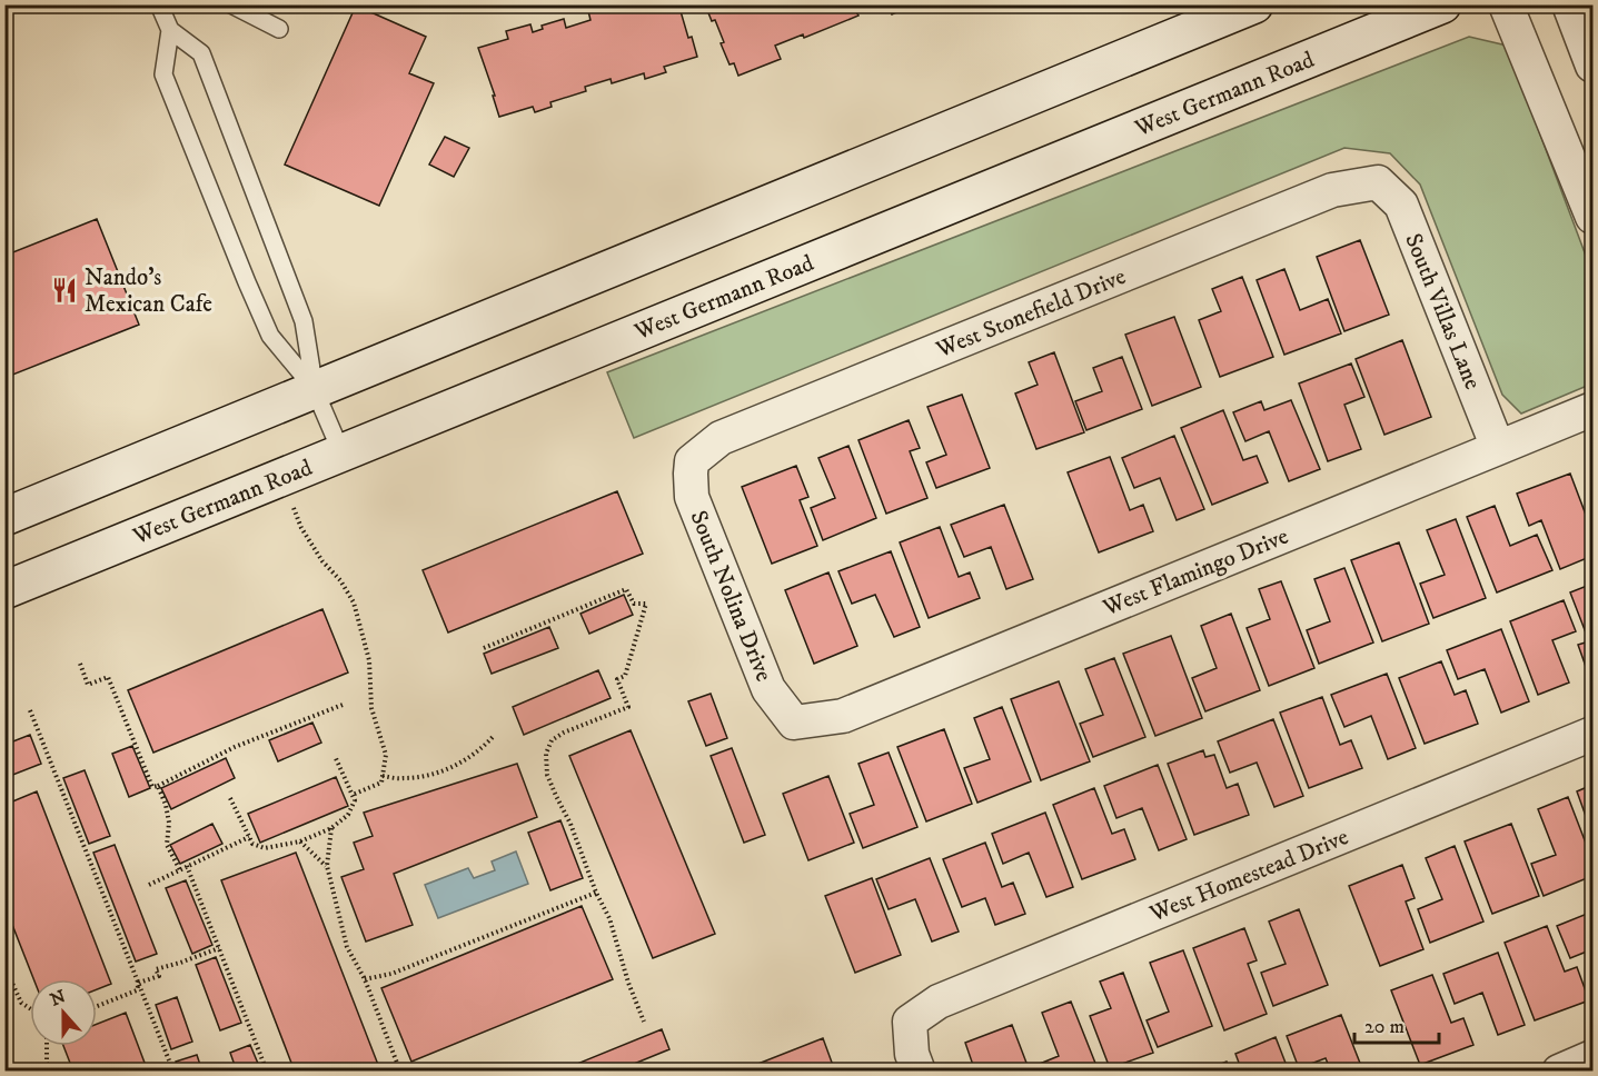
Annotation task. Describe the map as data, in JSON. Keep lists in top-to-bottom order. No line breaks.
{"streets":{"main road":["West Germann Road"],"street":["South Villas Lane","West Stonefield Drive","West Flamingo Drive","South Nolina Drive","West Homestead Drive"]},"crossings":[["South Villas Lane","West Stonefield Drive"],["South Villas Lane","West Flamingo Drive"],["West Stonefield Drive","South Nolina Drive"],["West Flamingo Drive","South Nolina Drive"]],"places":{"restaurant":["Nando's Mexican Cafe"]},"scale_bar":"20 m","north":"top"}
